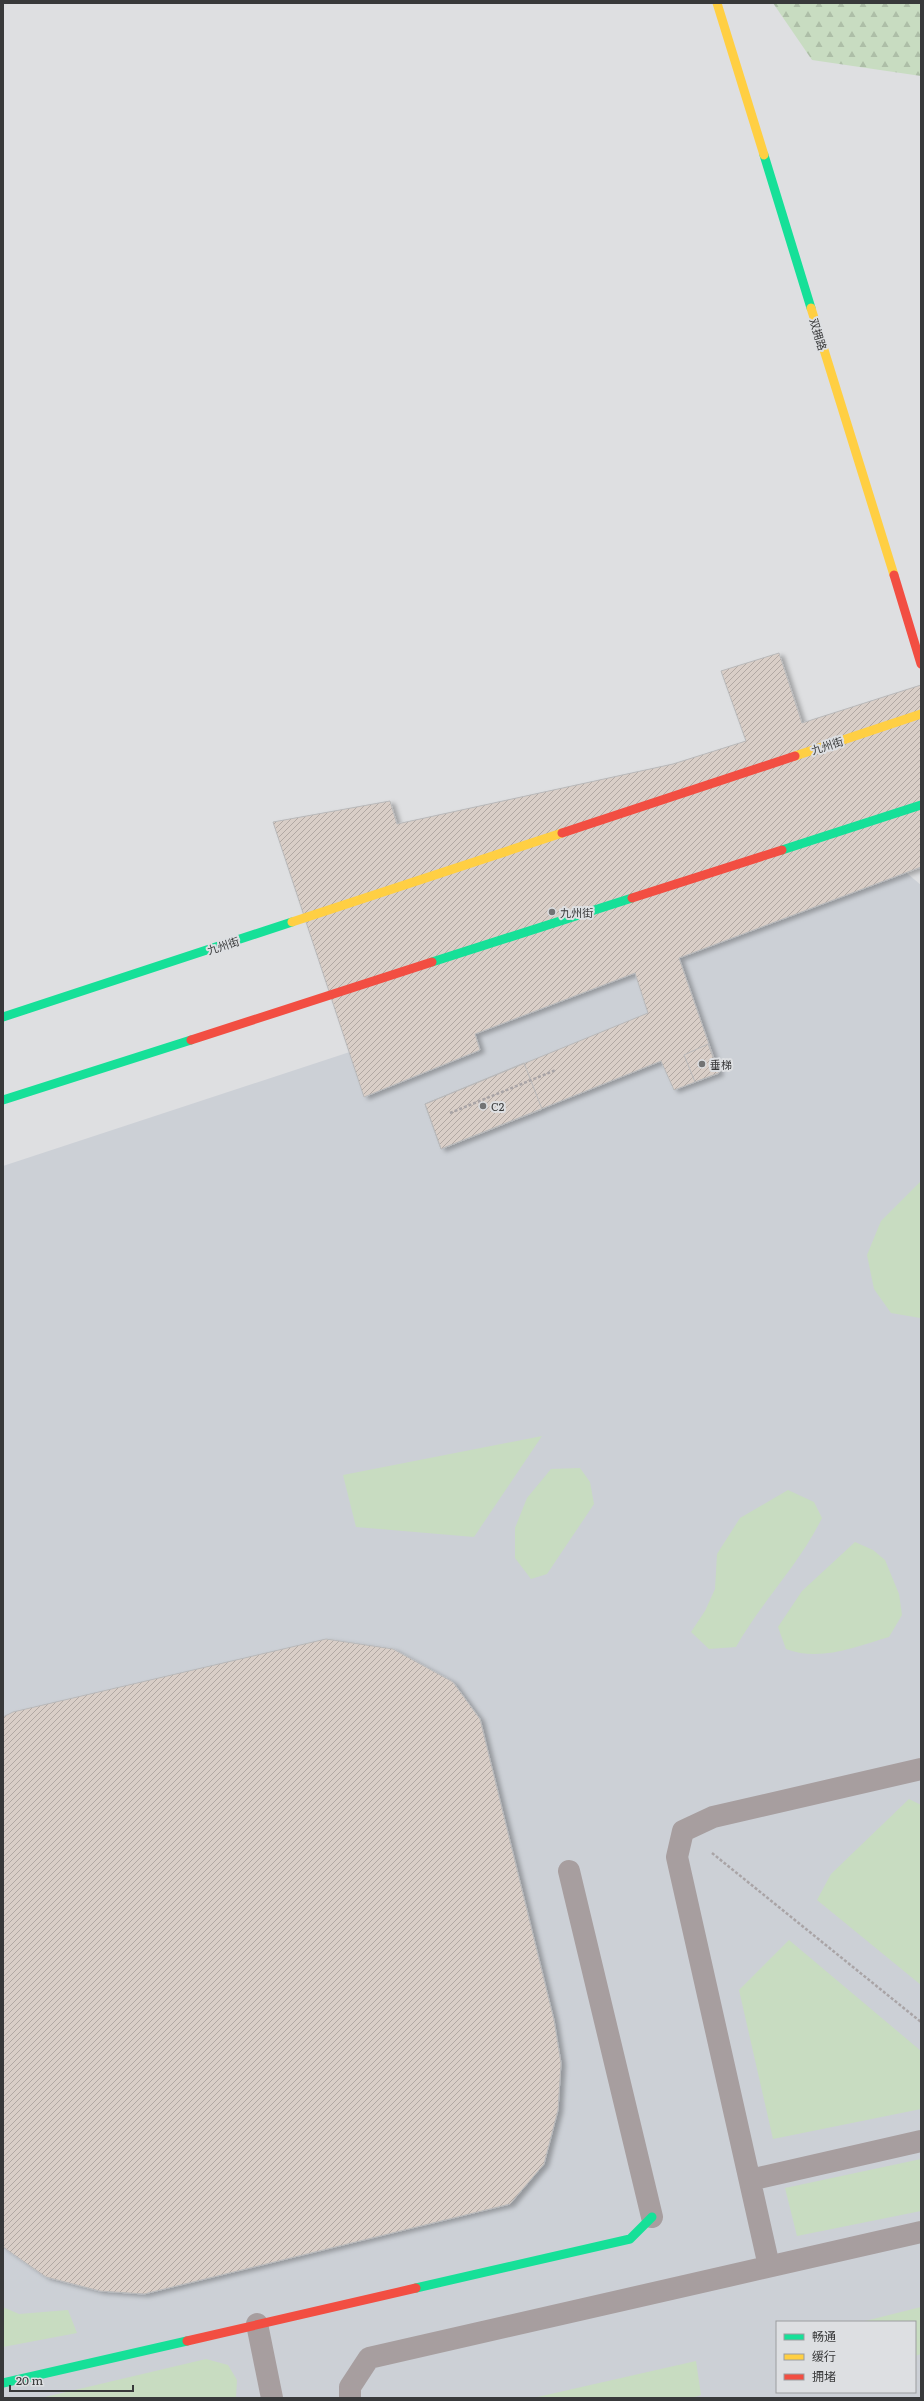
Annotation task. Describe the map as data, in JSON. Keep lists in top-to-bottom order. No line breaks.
{"streets":{"main road":["双拥路","九州街"]},"places":["九州街","垂梯","C2"],"legend":["畅通","缓行","拥堵"],"scale_bar":"20 m"}
